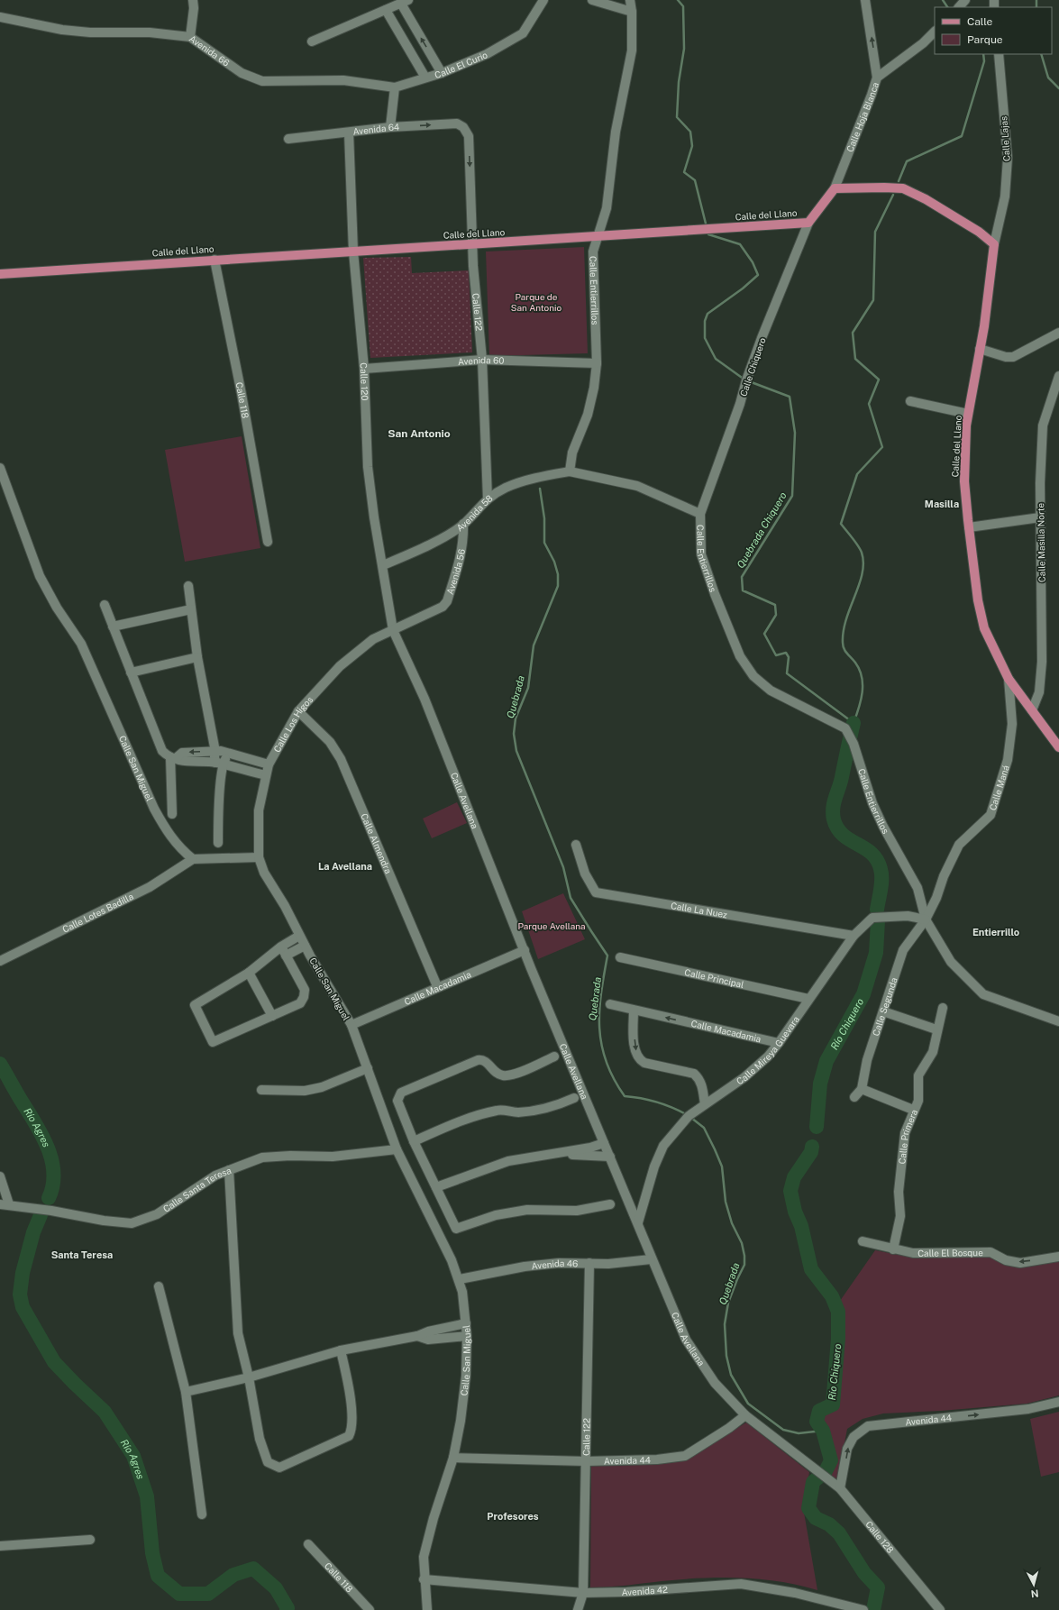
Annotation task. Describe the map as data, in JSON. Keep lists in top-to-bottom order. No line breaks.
{"streets":{"main road":["Calle del Llano"],"street":["Avenida 66","Calle El Curio","Calle Hoja Blanca","Avenida 64","Calle Lajas","Calle Entierrillos","Calle 122","Avenida 60","Calle Chiquero","Calle 120","Calle 118","Avenida 58","Calle Masilla Norte","Avenida 56","Calle Los Higos","Calle San Miguel","Calle Maná","Calle Avellana","Calle Almendra","Calle La Nuez","Calle Lotes Badilla","Calle Principal","Calle Macadamia","Calle Segunda","Calle Mireya Guevara","Calle Primera","Calle Santa Teresa","Calle El Bosque","Avenida 46","Avenida 44","Calle 128","Avenida 42"]},"crossings":[["Avenida 66","Calle El Curio"],["Calle Hoja Blanca","Calle del Llano"],["Avenida 64","Calle 122"],["Avenida 64","Calle 120"],["Calle Lajas","Calle del Llano"],["Calle del Llano","Calle Entierrillos"],["Calle del Llano","Calle 122"],["Calle del Llano","Calle Chiquero"],["Calle del Llano","Calle 120"],["Calle del Llano","Calle 118"],["Calle del Llano","Calle Masilla Norte"],["Calle del Llano","Calle Maná"],["Calle Entierrillos","Avenida 60"],["Calle Entierrillos","Calle Chiquero"],["Calle Entierrillos","Avenida 58"],["Calle Entierrillos","Calle Maná"],["Calle Entierrillos","Calle Segunda"],["Calle Entierrillos","Calle Mireya Guevara"],["Calle 122","Avenida 60"],["Calle 122","Avenida 58"],["Calle 122","Avenida 46"],["Calle 122","Avenida 44"],["Calle 122","Avenida 42"],["Avenida 60","Calle 120"],["Calle 120","Avenida 58"],["Calle 120","Avenida 56"],["Calle 120","Calle Los Higos"],["Calle 120","Calle Avellana"],["Avenida 58","Avenida 56"],["Avenida 56","Calle Los Higos"],["Avenida 56","Calle Avellana"],["Calle Los Higos","Calle San Miguel"],["Calle Los Higos","Calle Avellana"],["Calle Los Higos","Calle Almendra"],["Calle San Miguel","Calle Lotes Badilla"],["Calle San Miguel","Calle Macadamia"],["Calle San Miguel","Calle Santa Teresa"],["Calle San Miguel","Avenida 46"],["Calle San Miguel","Avenida 44"],["Calle San Miguel","Avenida 42"],["Calle Maná","Calle Segunda"],["Calle Maná","Calle Mireya Guevara"],["Calle Avellana","Calle Macadamia"],["Calle Avellana","Calle Mireya Guevara"],["Calle Avellana","Avenida 46"],["Calle Avellana","Avenida 44"],["Calle Avellana","Calle 128"],["Calle Almendra","Calle Macadamia"],["Calle La Nuez","Calle Mireya Guevara"],["Calle Principal","Calle Mireya Guevara"],["Calle Macadamia","Calle Mireya Guevara"],["Calle Segunda","Calle Mireya Guevara"],["Calle Primera","Calle El Bosque"],["Avenida 44","Calle 128"]],"one_way":["Calle Hoja Blanca","Avenida 64","Calle Macadamia","Calle El Bosque","Avenida 44"],"districts":["San Antonio","Masilla","La Avellana","Entierrillo","Santa Teresa","Profesores"],"water":["Quebrada Chiquero","Quebrada","Río Chiquero","Río Agres"],"parks":["Parque de San Antonio","Parque Avellana"],"legend":["Calle","Parque"],"north":"bottom"}
